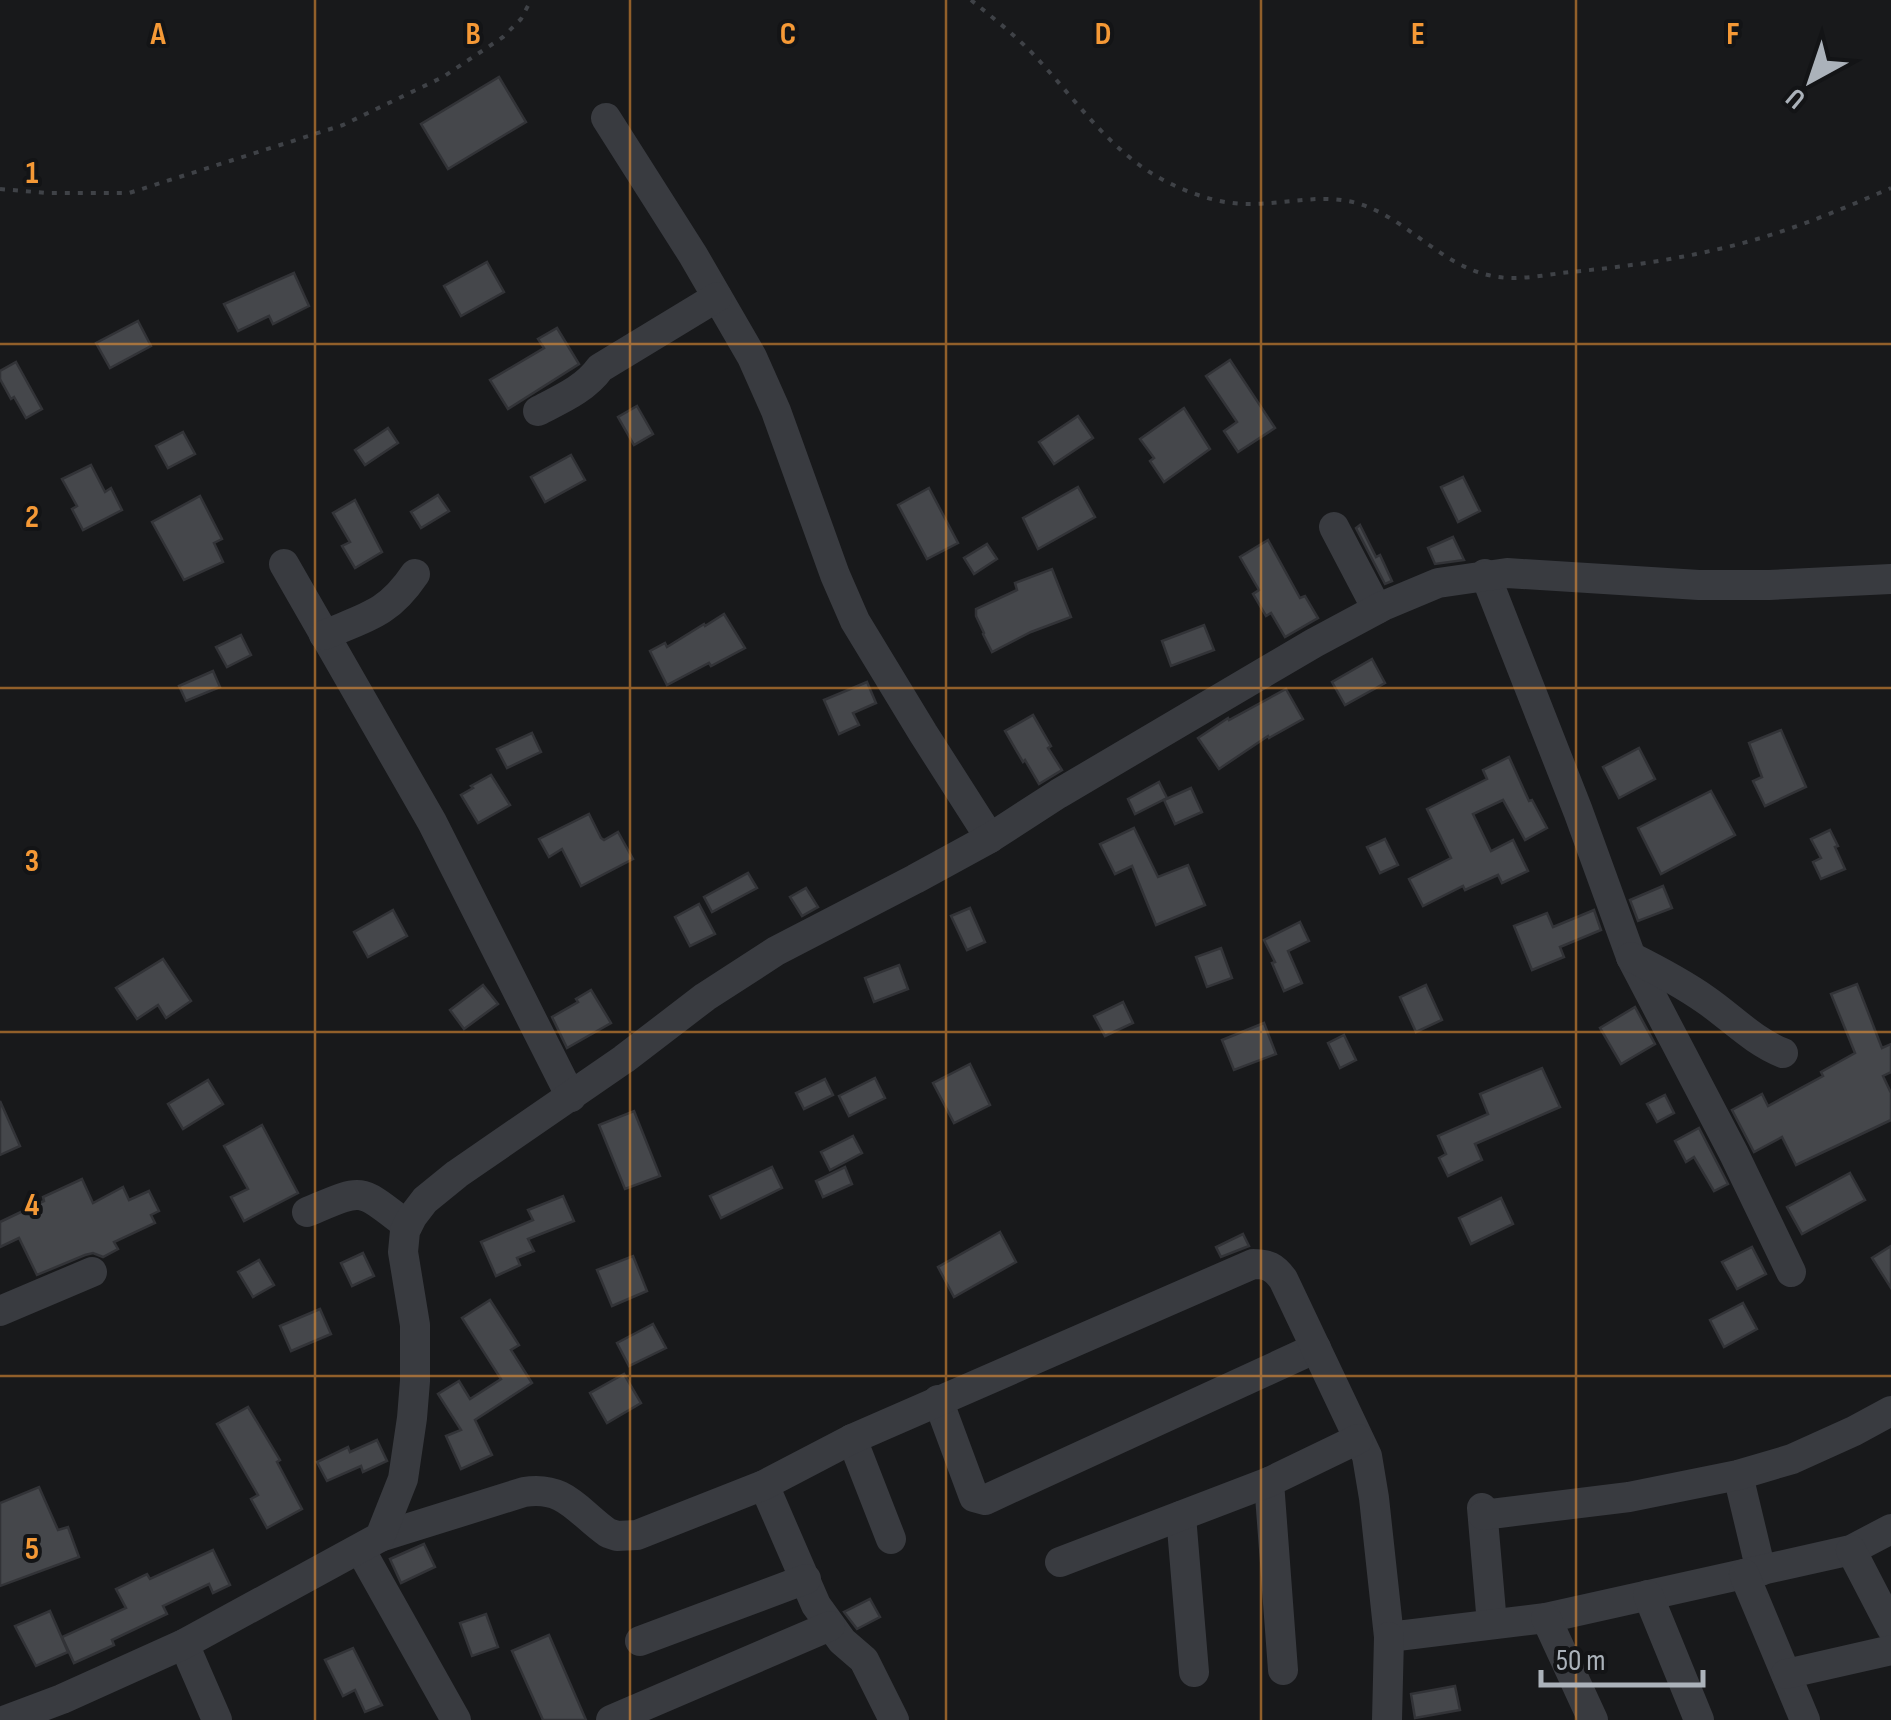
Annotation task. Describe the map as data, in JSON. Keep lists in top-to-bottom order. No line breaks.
{"scale_bar":"50 m","north":"bottom left","grid":{"columns":["A","B","C","D","E","F"],"rows":["1","2","3","4","5"]}}
